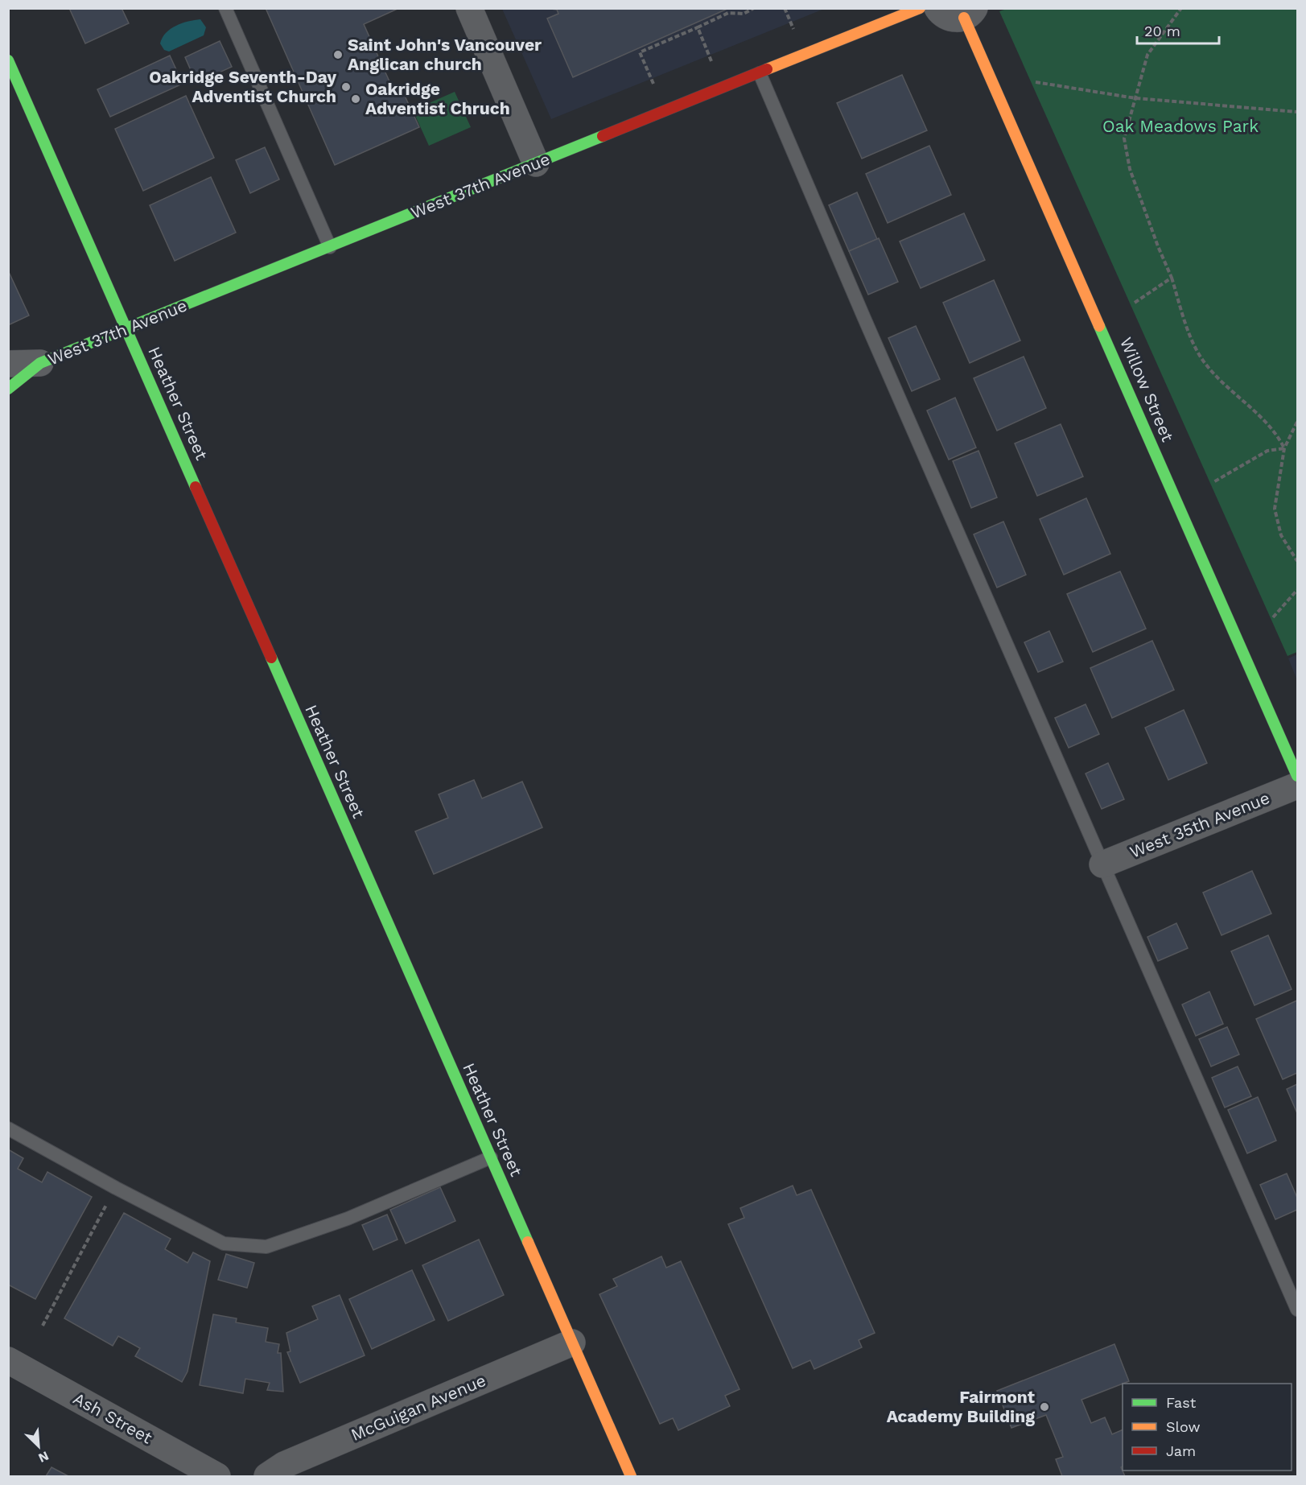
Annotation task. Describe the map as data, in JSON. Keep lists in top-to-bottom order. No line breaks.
{"streets":{"street":["West 37th Avenue","Willow Street","Heather Street","West 35th Avenue","McGuigan Avenue","Ash Street"]},"crossings":[["West 37th Avenue","Heather Street"],["Heather Street","McGuigan Avenue"]],"parks":["Oak Meadows Park"],"places":["Saint John's Vancouver Anglican church","Oakridge Seventh-Day Adventist Church","Oakridge Adventist Chruch","Fairmont Academy Building"],"legend":["Fast","Slow","Jam"],"scale_bar":"20 m","north":"bottom right"}
